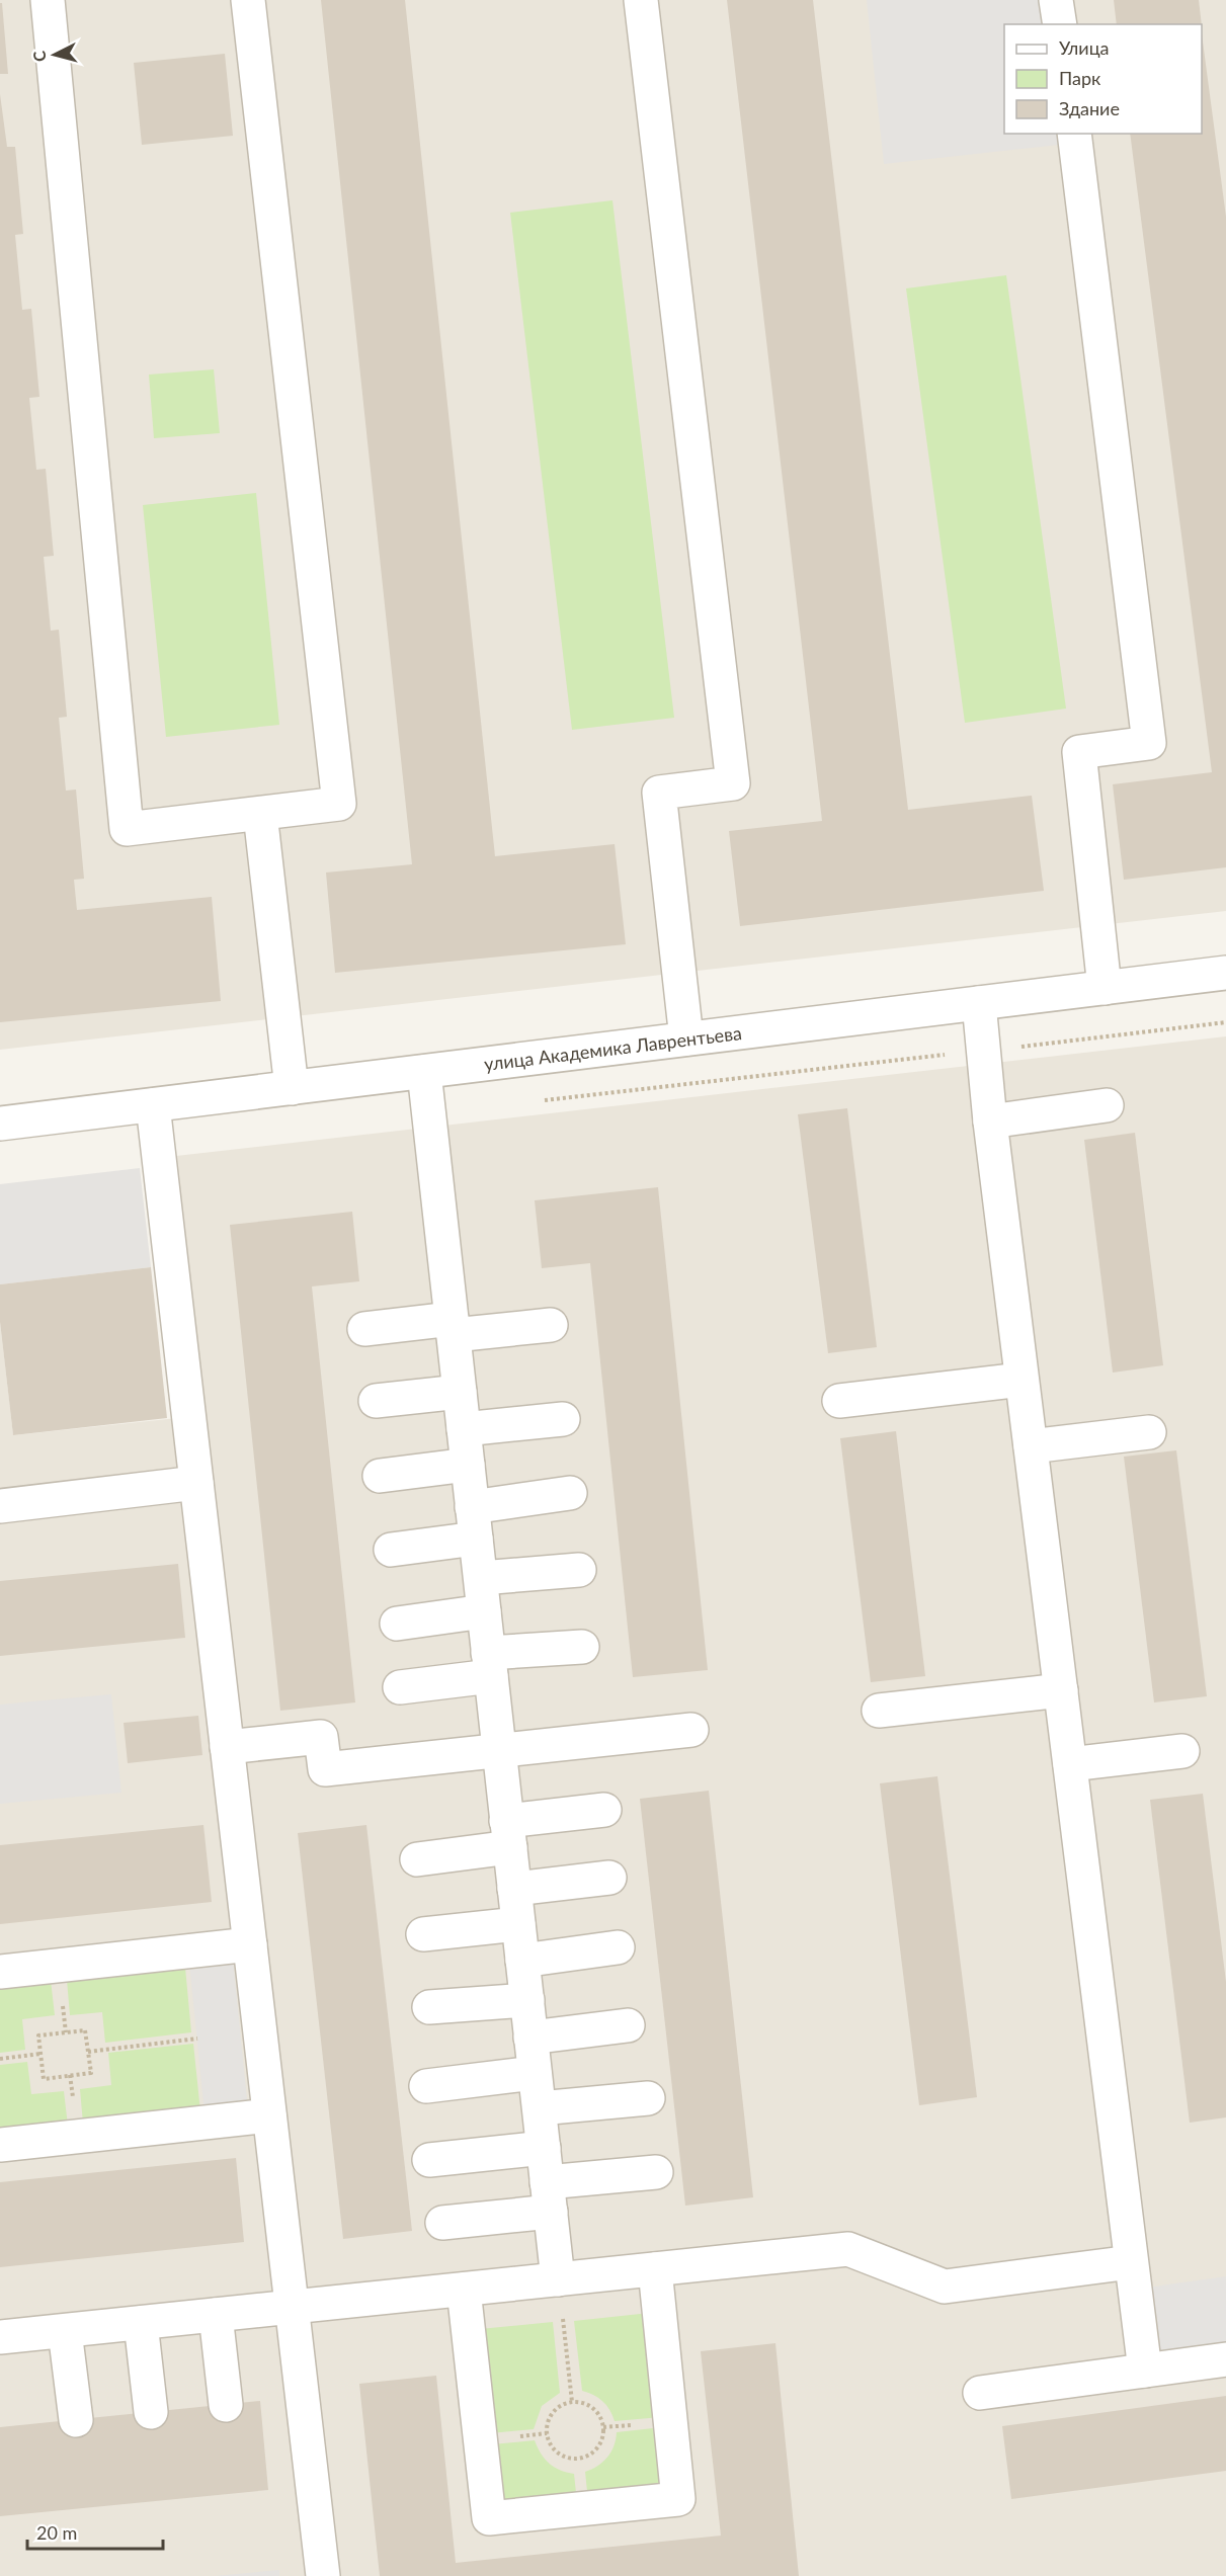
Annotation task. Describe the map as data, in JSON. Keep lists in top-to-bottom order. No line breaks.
{"streets":{"street":["улица Академика Лаврентьева"]},"legend":["Улица","Парк","Здание"],"scale_bar":"20 m","north":"left"}
